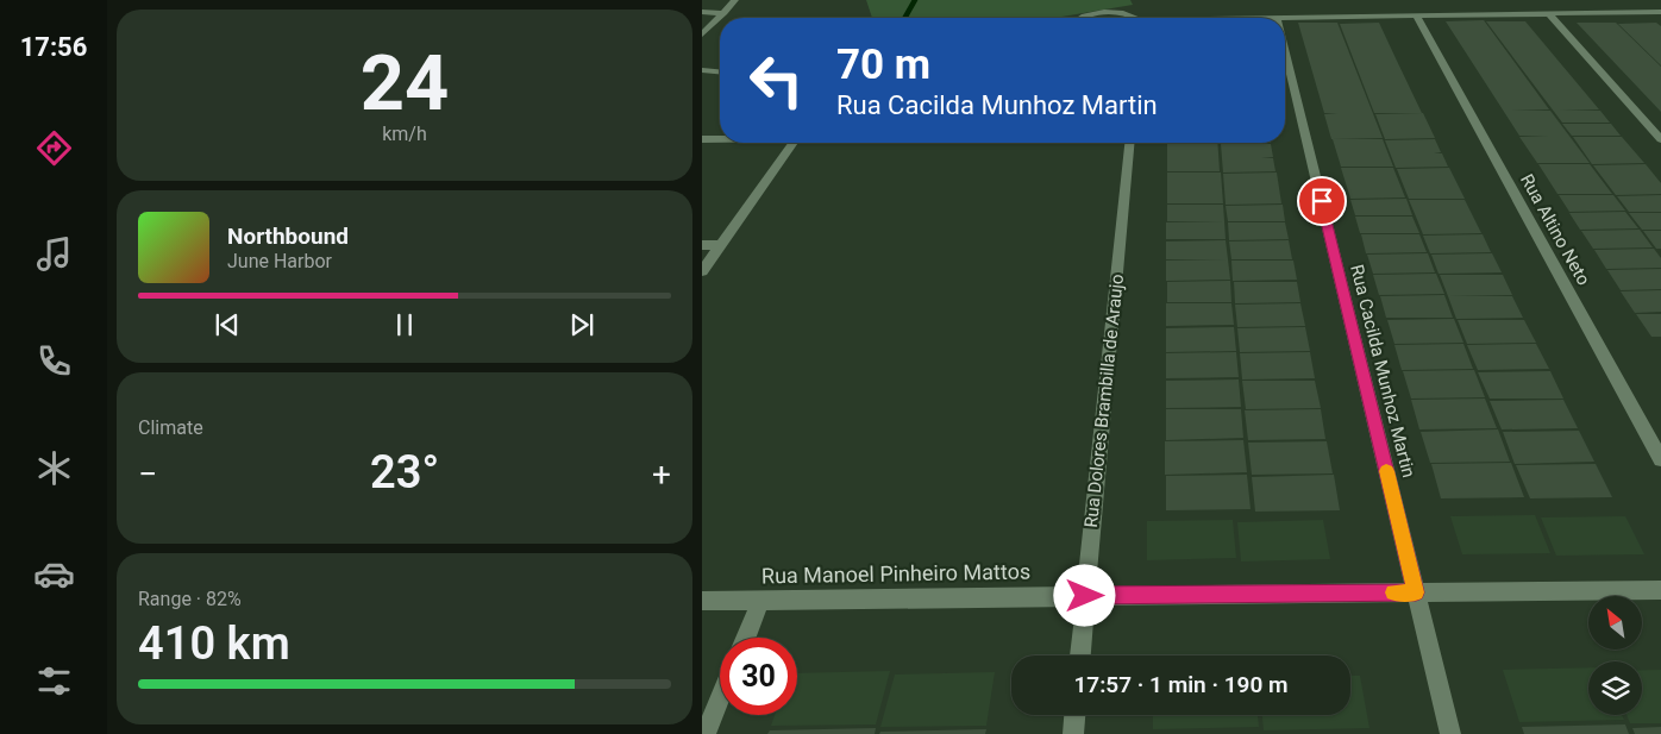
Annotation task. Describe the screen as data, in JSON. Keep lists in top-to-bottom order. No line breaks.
{"streets":{"street":["Rua Altino Neto","Rua Cacilda Munhoz Martin","Rua Dolores Brambilla de Araujo","Rua Manoel Pinheiro Mattos"]},"crossings":[["Rua Cacilda Munhoz Martin","Rua Manoel Pinheiro Mattos"],["Rua Dolores Brambilla de Araujo","Rua Manoel Pinheiro Mattos"]],"north":"top left","page":{"tabs":"17:56","tile":[["24","km/h"],"Climate",["Range · 82%","410 km"]],"turn":["70 m","Rua Cacilda Munhoz Martin"],"song":["Northbound","June Harbor"],"heat":["−","23°","+"],"limit":"30","trip":"17:57 · 1 min · 190 m"}}
